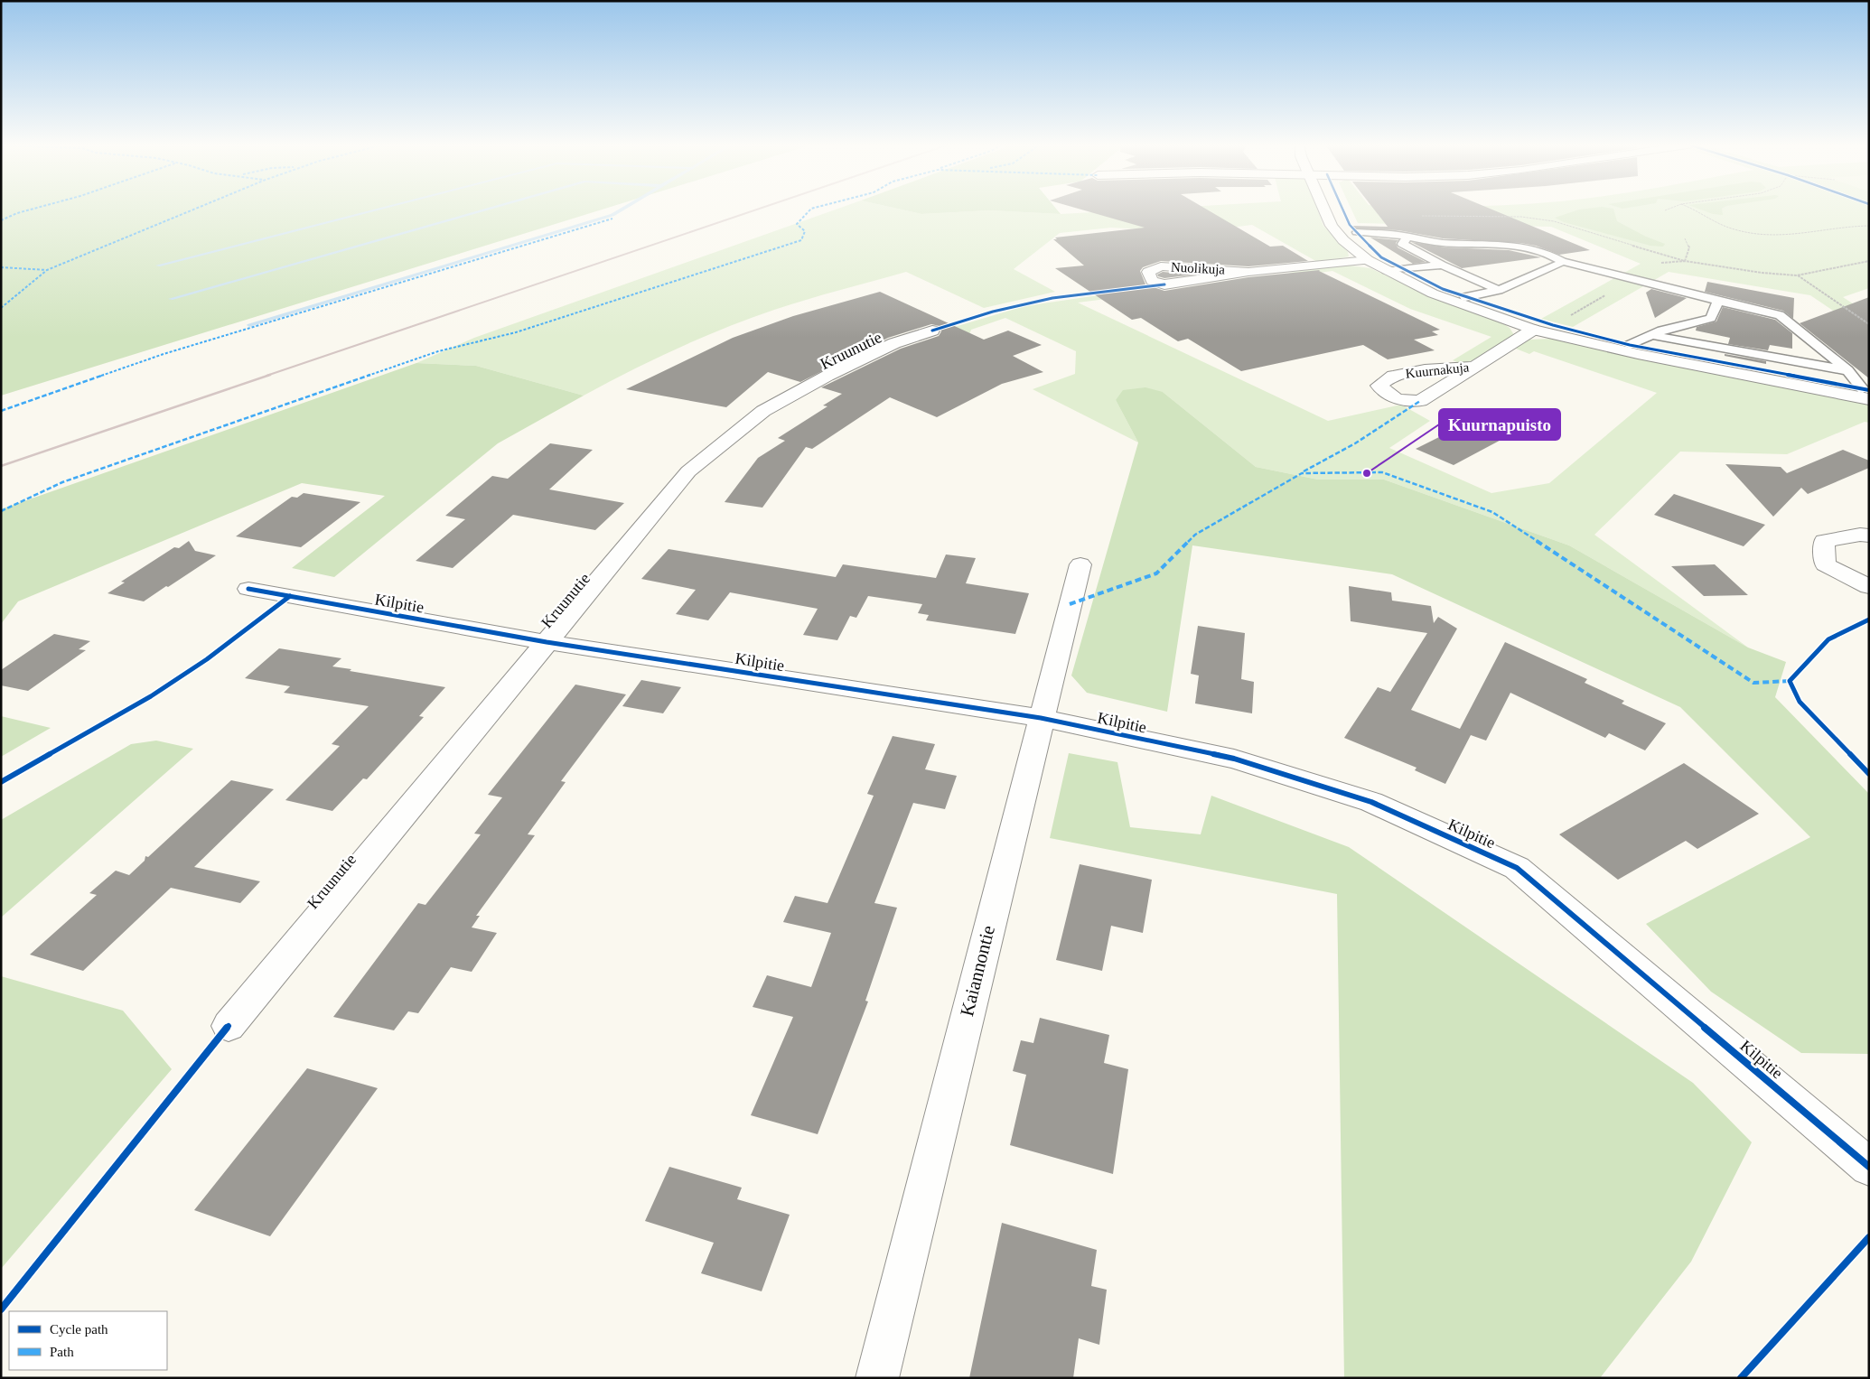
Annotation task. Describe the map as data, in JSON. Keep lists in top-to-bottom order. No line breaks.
{"streets":{"street":["Nuolikuja","Kruunutie","Kuurnakuja","Kilpitie","Kaiannontie"]},"crossings":[["Kruunutie","Kilpitie"],["Kilpitie","Kaiannontie"]],"places":["Kuurnapuisto"],"legend":["Cycle path","Path"]}
